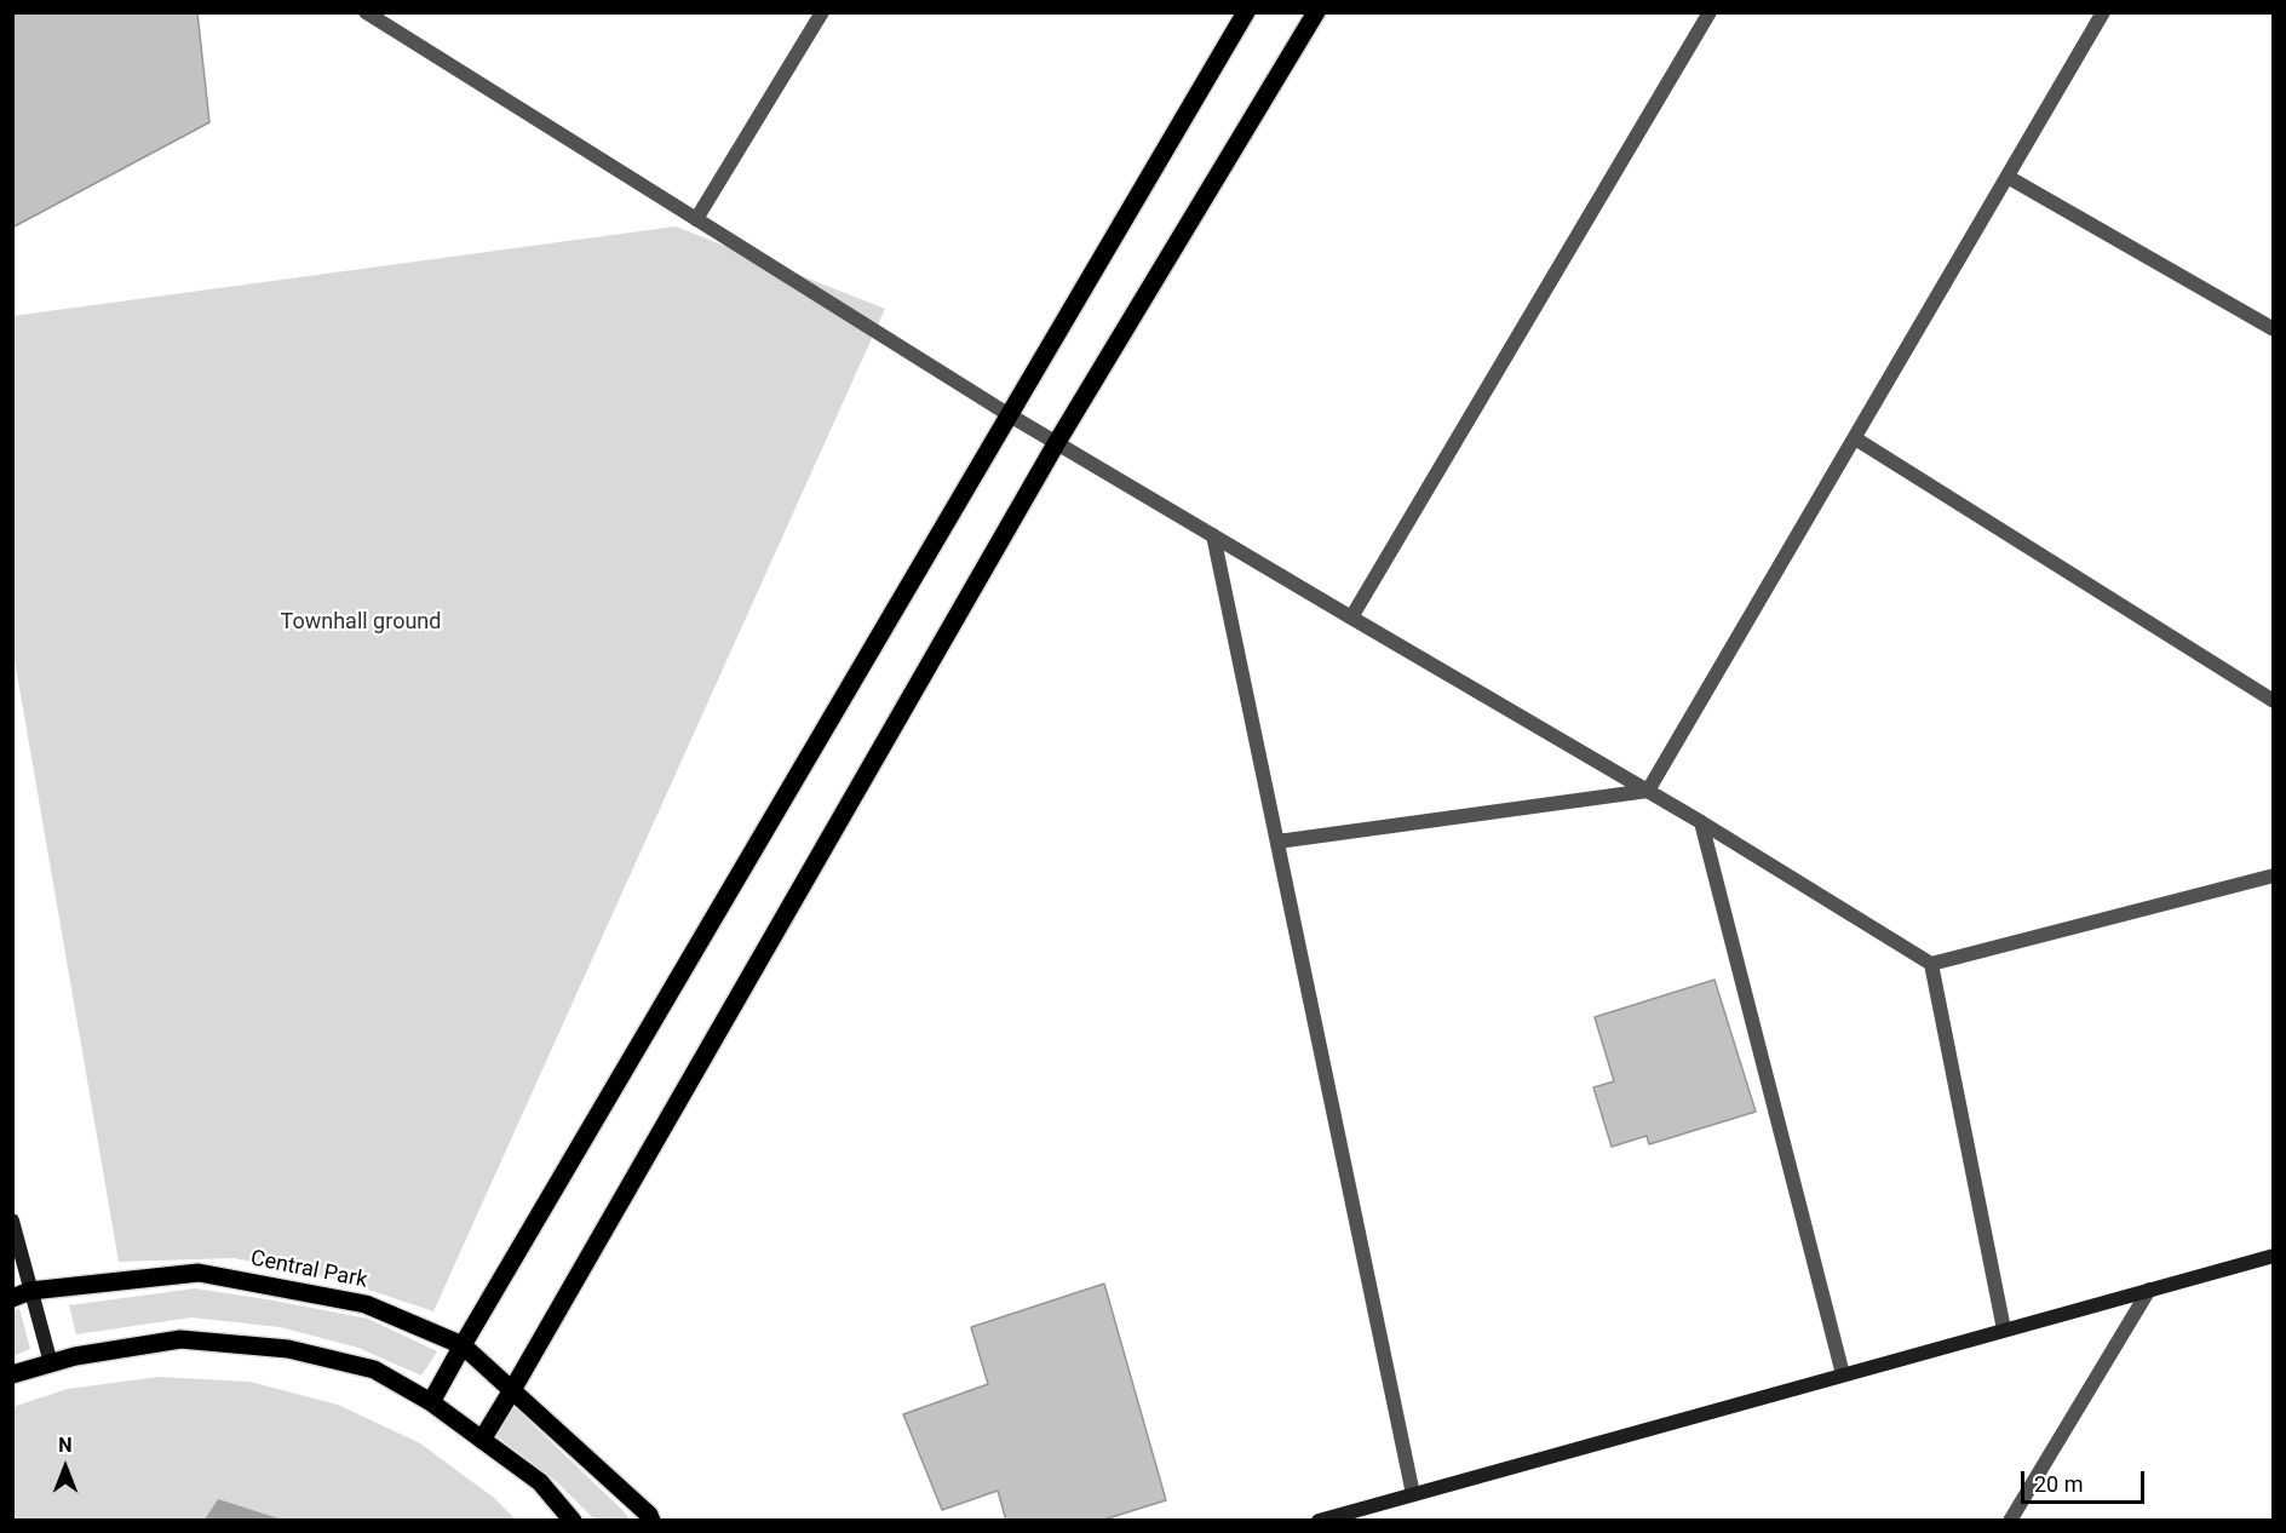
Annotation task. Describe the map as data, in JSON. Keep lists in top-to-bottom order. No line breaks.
{"streets":{"main road":["Central Park"]},"parks":["Townhall ground"],"scale_bar":"20 m","north":"top"}
